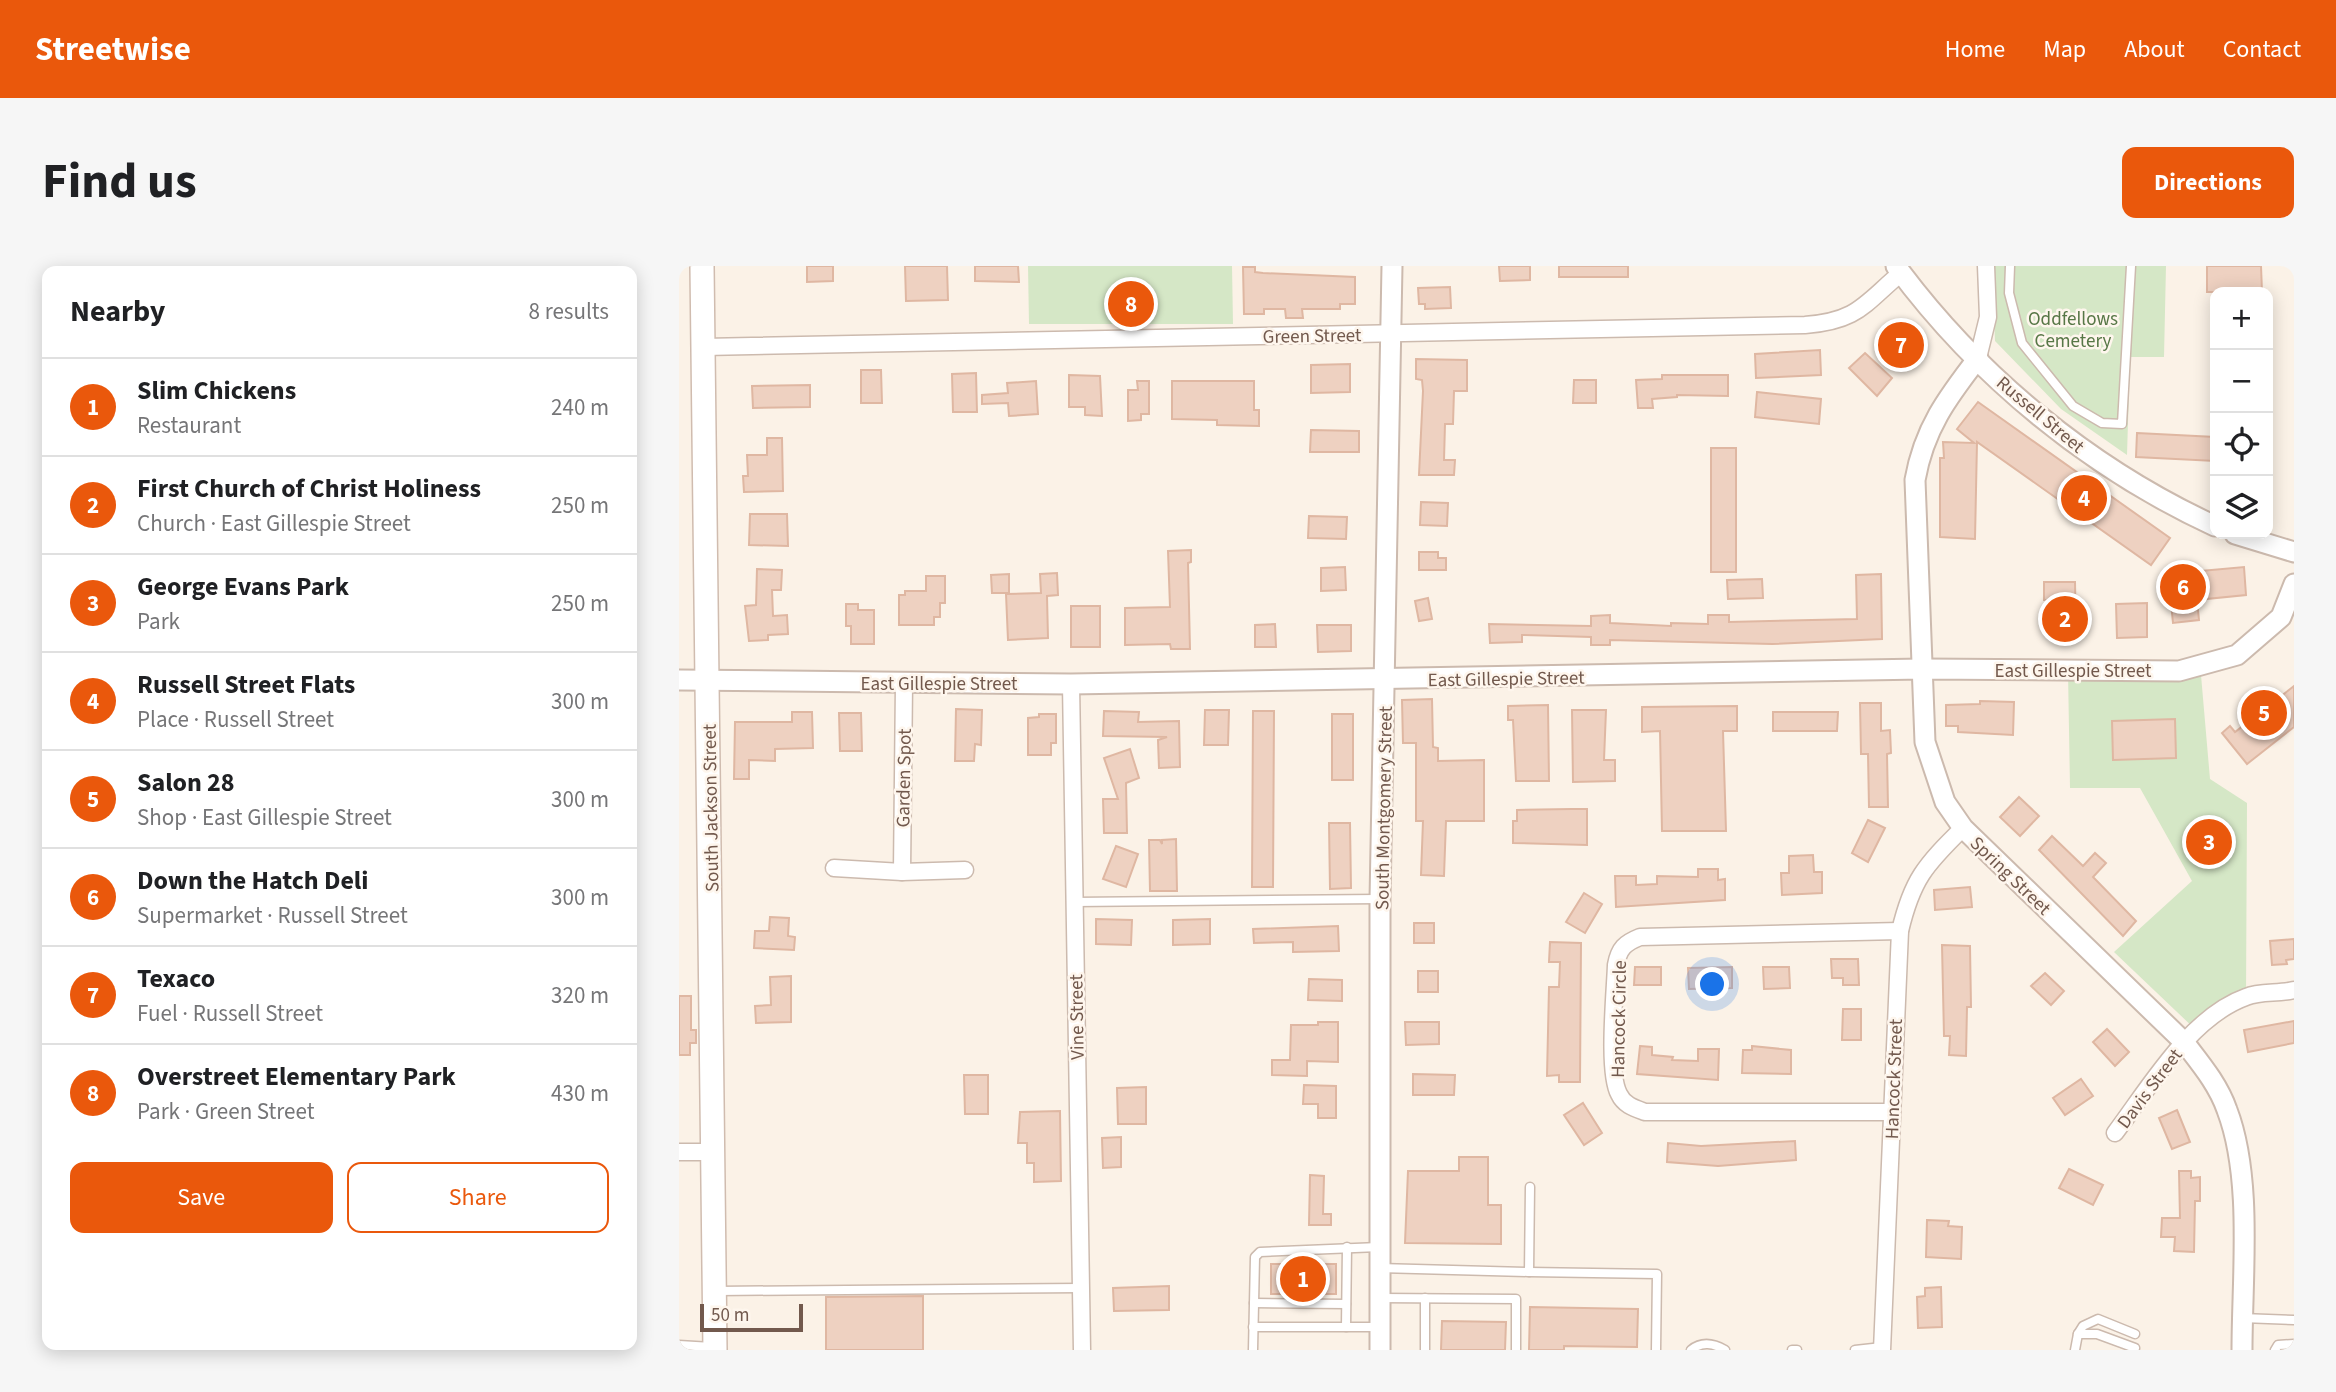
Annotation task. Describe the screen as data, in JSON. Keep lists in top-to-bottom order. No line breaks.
{"streets":{"main road":["South Jackson Street"],"street":["Green Street","Russell Street","East Gillespie Street","Garden Spot","South Montgomery Street","Spring Street","Vine Street","Hancock Circle","Hancock Street","Davis Street"]},"crossings":[["Green Street","Russell Street"],["Green Street","South Jackson Street"],["Green Street","South Montgomery Street"],["Russell Street","Spring Street"],["East Gillespie Street","Garden Spot"],["East Gillespie Street","South Jackson Street"],["East Gillespie Street","South Montgomery Street"],["East Gillespie Street","Spring Street"],["East Gillespie Street","Vine Street"],["Spring Street","Hancock Street"],["Spring Street","Davis Street"],["Hancock Circle","Hancock Street"]],"parks":["Oddfellows Cemetery"],"scale_bar":"50 m","page":{"header":"Streetwise","nav":["Home","Map","About","Contact"],"title":"Find us","buttons":["Directions",["Save","Share"]],"heading":["Nearby","8 results"],"pins":["8","7","4","6","2","5","3","1"],"map_buttons":["+","−"],"list":[{"mark":"1","name":"Slim Chickens","note":"Restaurant","value":"240 m"},{"mark":"2","name":"First Church of Christ Holiness","note":"Church · East Gillespie Street","value":"250 m"},{"mark":"3","name":"George Evans Park","note":"Park","value":"250 m"},{"mark":"4","name":"Russell Street Flats","note":"Place · Russell Street","value":"300 m"},{"mark":"5","name":"Salon 28","note":"Shop · East Gillespie Street","value":"300 m"},{"mark":"6","name":"Down the Hatch Deli","note":"Supermarket · Russell Street","value":"300 m"},{"mark":"7","name":"Texaco","note":"Fuel · Russell Street","value":"320 m"},{"mark":"8","name":"Overstreet Elementary Park","note":"Park · Green Street","value":"430 m"}],"scale":"50 m"}}
